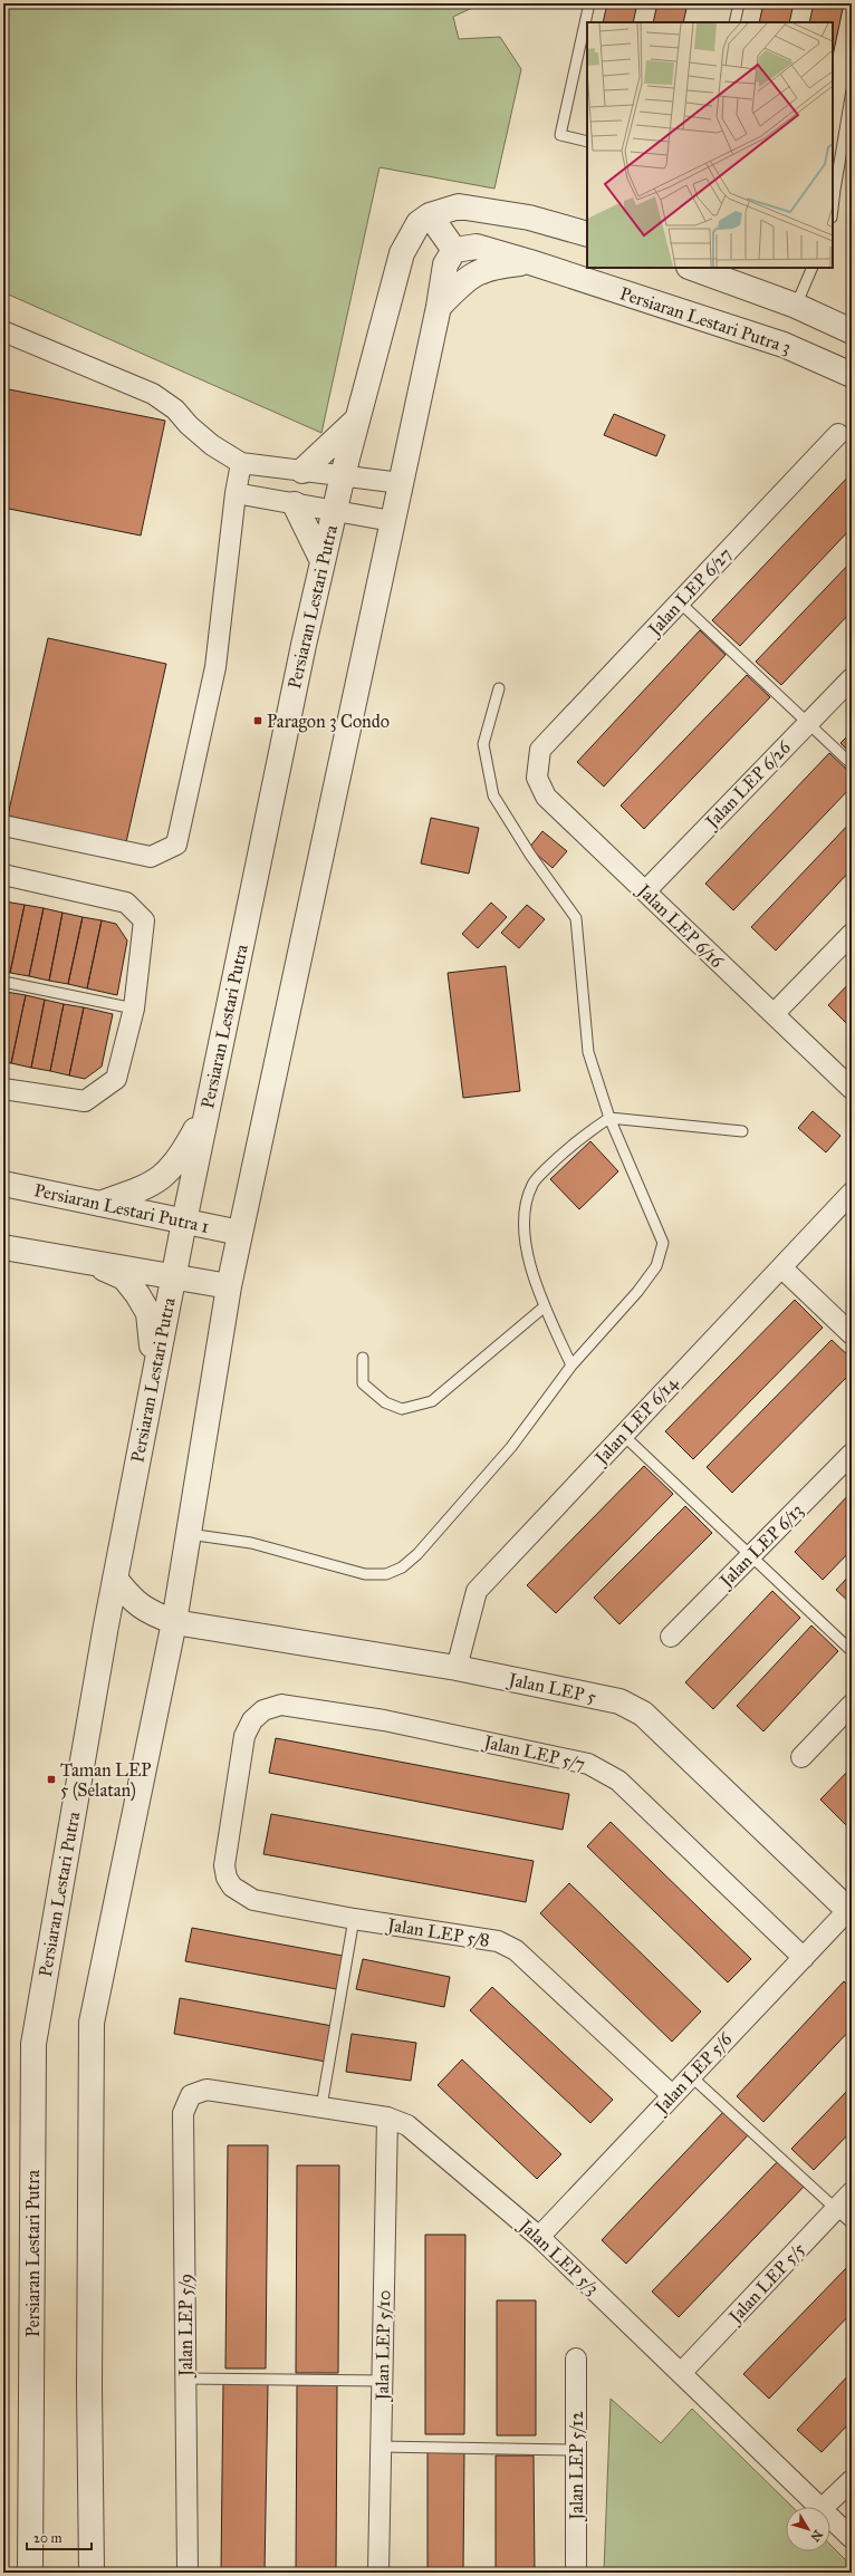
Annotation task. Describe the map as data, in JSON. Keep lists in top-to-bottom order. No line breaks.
{"streets":{"street":["Persiaran Lestari Putra 3","Jalan LEP 6/27","Persiaran Lestari Putra","Jalan LEP 6/26","Jalan LEP 6/16","Persiaran Lestari Putra 1","Jalan LEP 6/14","Jalan LEP 6/13","Jalan LEP 5","Jalan LEP 5/7","Jalan LEP 5/8","Jalan LEP 5/6","Jalan LEP 5/3","Jalan LEP 5/5","Jalan LEP 5/9","Jalan LEP 5/10","Jalan LEP 5/12"]},"crossings":[["Jalan LEP 6/27","Jalan LEP 6/16"],["Persiaran Lestari Putra","Persiaran Lestari Putra 1"],["Persiaran Lestari Putra","Jalan LEP 5"],["Jalan LEP 6/26","Jalan LEP 6/16"],["Jalan LEP 6/14","Jalan LEP 5"],["Jalan LEP 5","Jalan LEP 5/6"],["Jalan LEP 5/7","Jalan LEP 5/8"],["Jalan LEP 5/7","Jalan LEP 5/6"],["Jalan LEP 5/8","Jalan LEP 5/6"],["Jalan LEP 5/6","Jalan LEP 5/3"],["Jalan LEP 5/3","Jalan LEP 5/5"],["Jalan LEP 5/3","Jalan LEP 5/9"],["Jalan LEP 5/3","Jalan LEP 5/10"]],"places":{"transit":["Paragon 3 Condo","Taman LEP 5 (Selatan)"]},"scale_bar":"20 m","north":"bottom right"}
